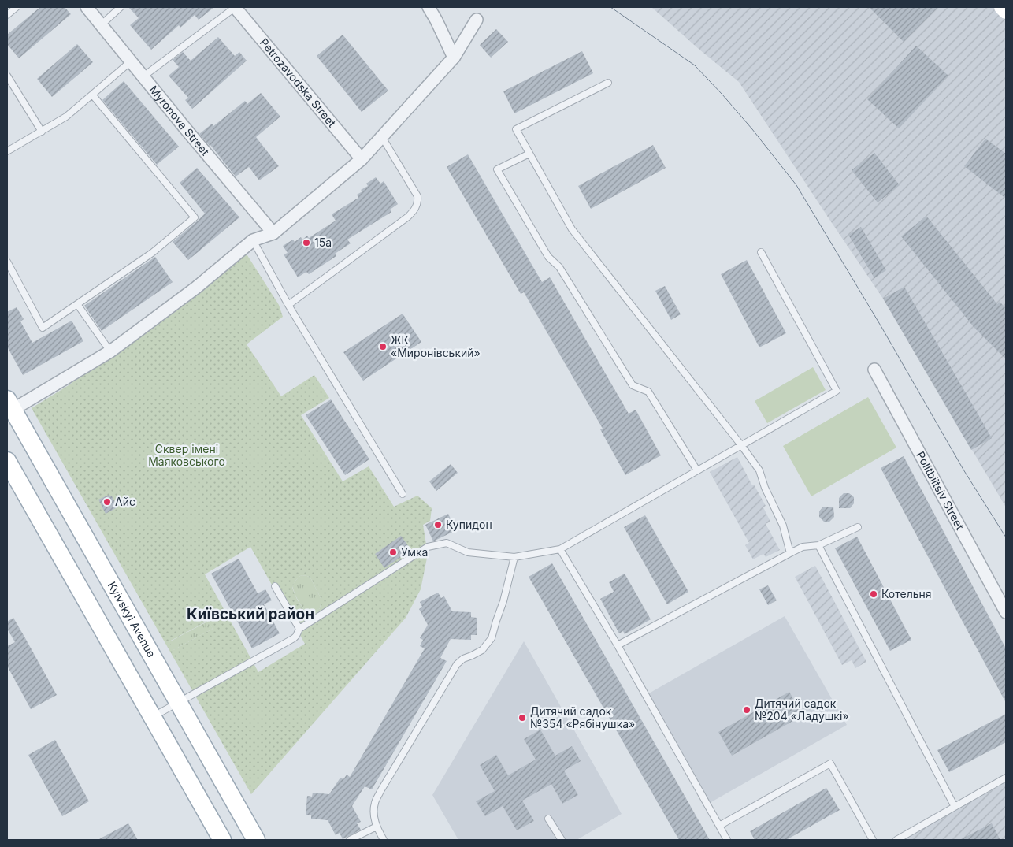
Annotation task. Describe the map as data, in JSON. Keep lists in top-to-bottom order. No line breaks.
{"streets":{"main road":["Kyivskyi Avenue"],"street":["Petrozavodska Street","Myronova Street","Politbiitsiv Street"]},"districts":["Київський район"],"parks":["Сквер імені Маяковського"],"places":["15а","ЖК «Миронівський»","Айс","Купидон","Умка","Котельня","Дитячий садок №204 «Ладушкі»","Дитячий садок №354 «Рябінушка»"]}
